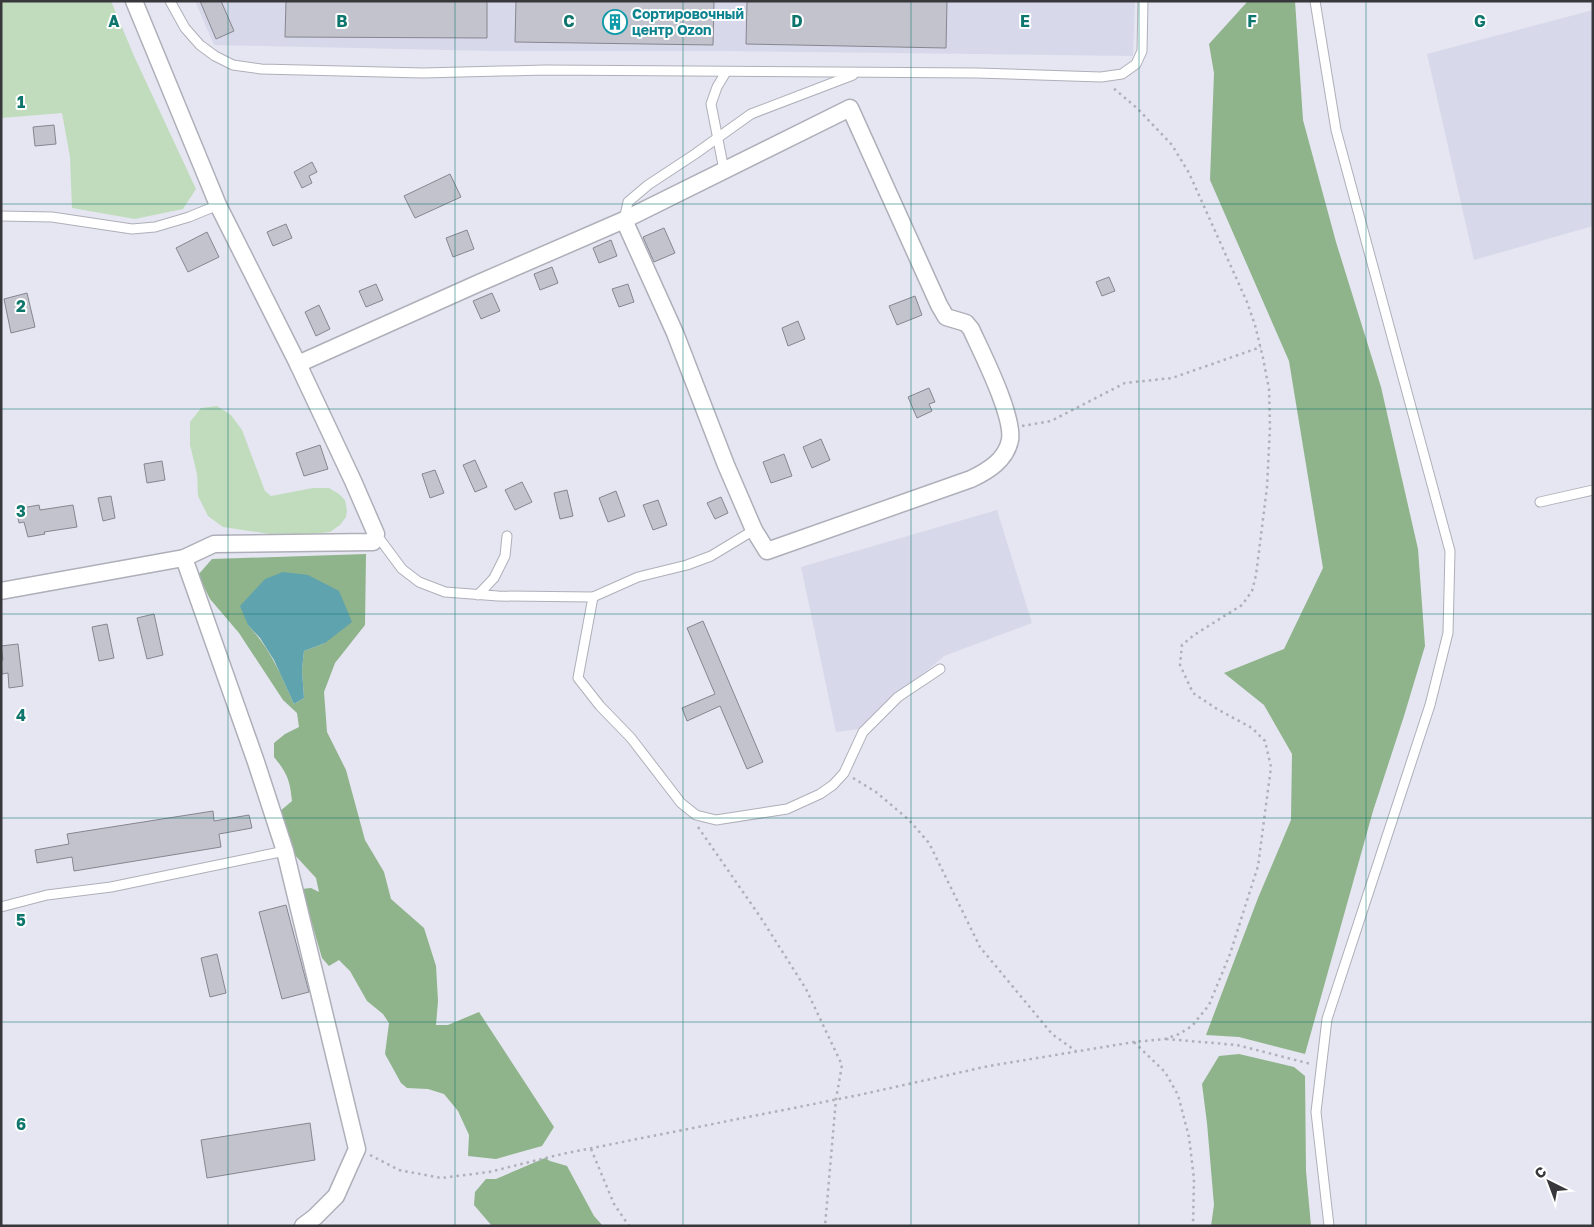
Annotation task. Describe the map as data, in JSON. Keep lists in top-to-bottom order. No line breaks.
{"places":{"building":["Сортировочный центр Ozon"]},"north":"top left","grid":{"columns":["A","B","C","D","E","F","G"],"rows":["1","2","3","4","5","6"]}}
